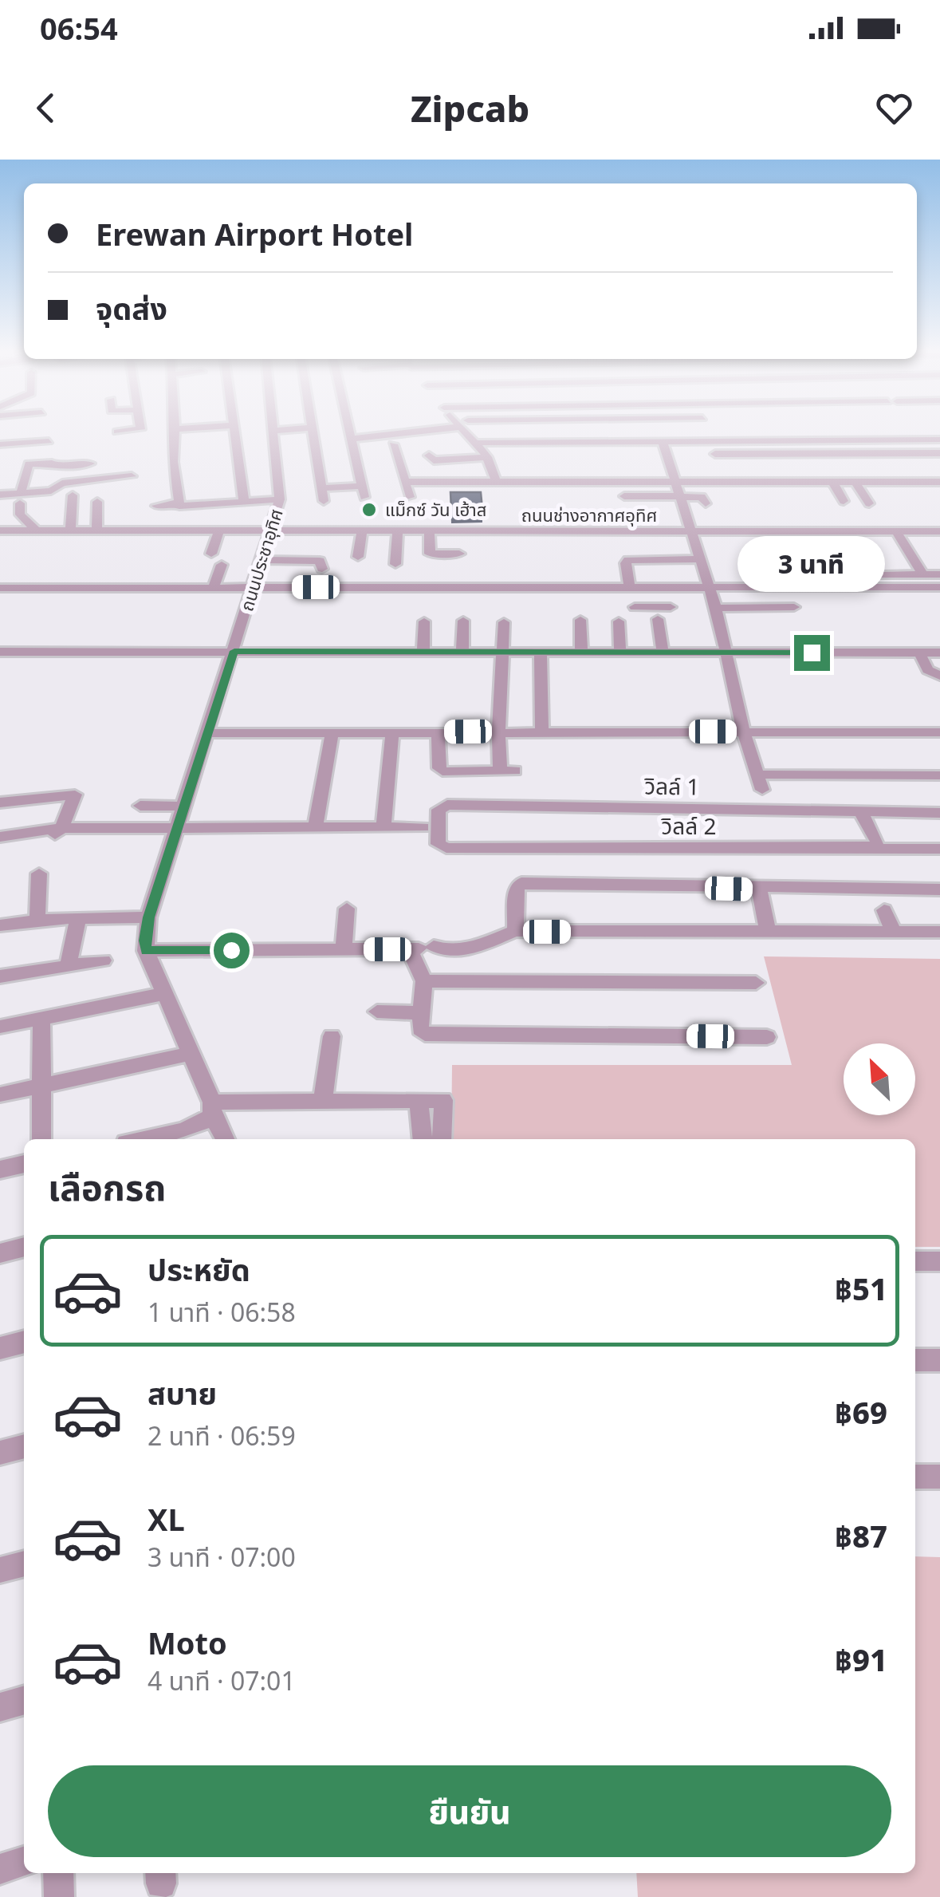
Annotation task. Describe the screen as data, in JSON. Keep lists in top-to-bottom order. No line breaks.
{"streets":{"street":["ถนนช่างอากาศอุทิศ","ถนนประชาอุทิศ","วิลล์ 1","วิลล์ 2"]},"crossings":[["ถนนช่างอากาศอุทิศ","ถนนประชาอุทิศ"],["วิลล์ 1","วิลล์ 2"]],"places":["แม็กซ์ วัน เฮ้าส"],"north":"top left","page":{"status":"06:54","header":"Zipcab","banner":["Erewan Airport Hotel","จุดส่ง"],"bubble":"3 นาที","heading":"เลือกรถ","list":[{"name":"ประหยัด","note":"1 นาที · 06:58","value":"฿51"},{"name":"สบาย","note":"2 นาที · 06:59","value":"฿69"},{"name":"XL","note":"3 นาที · 07:00","value":"฿87"},{"name":"Moto","note":"4 นาที · 07:01","value":"฿91"}],"buttons":"ยืนยัน"}}
